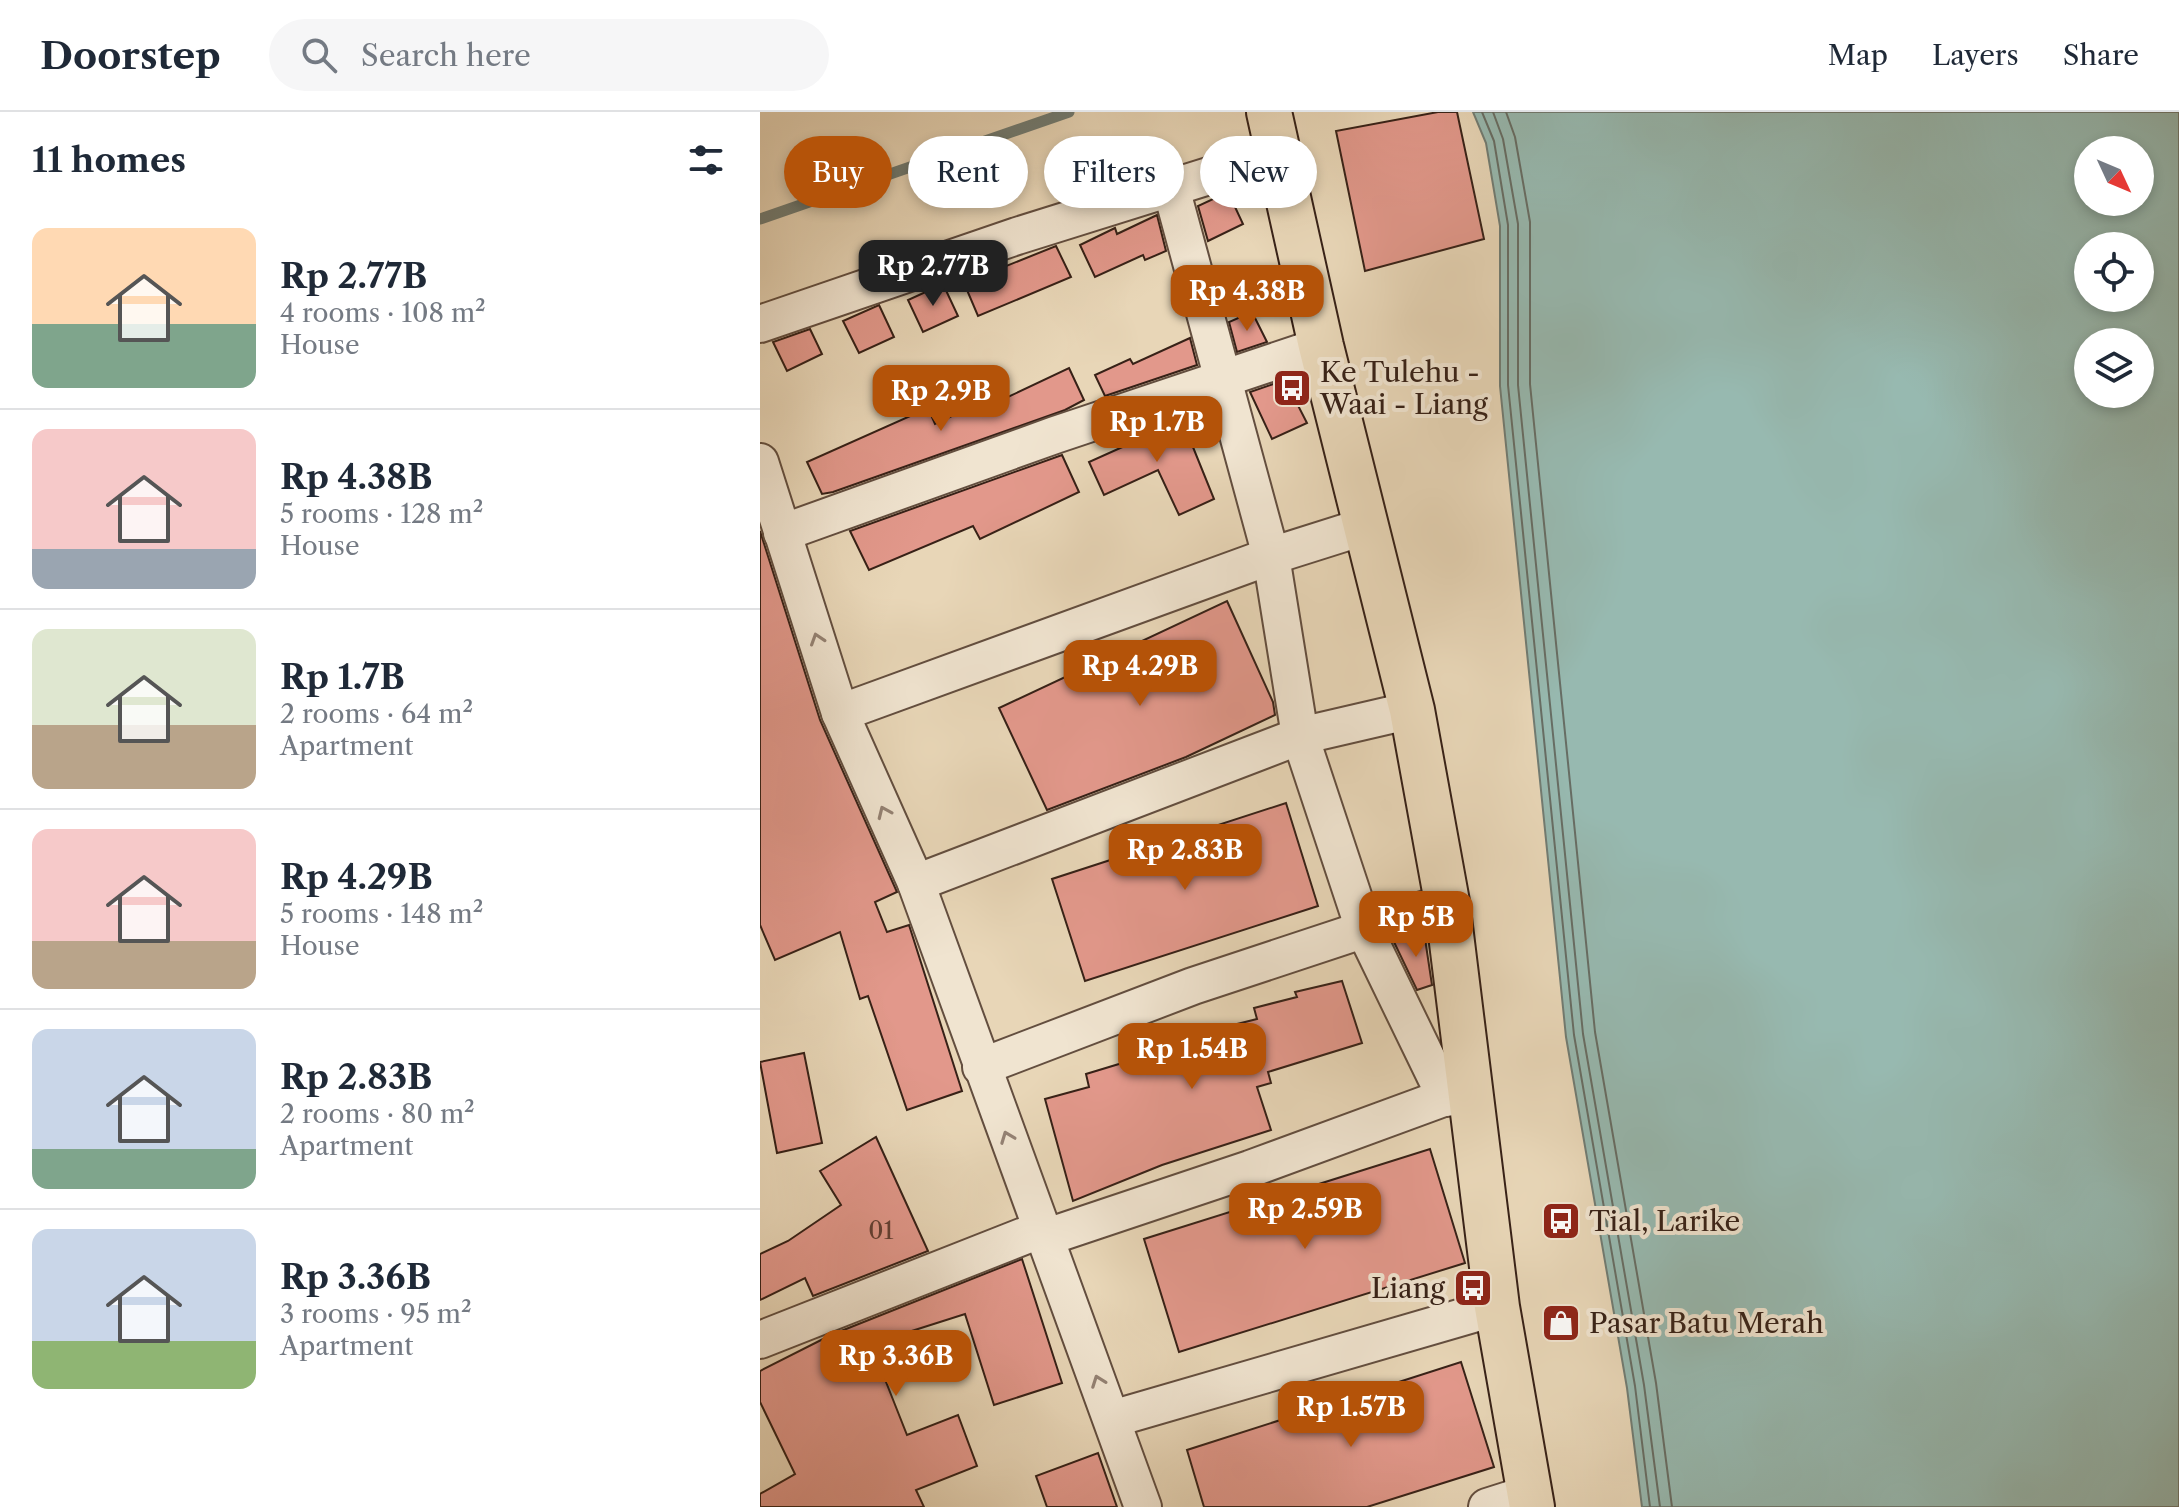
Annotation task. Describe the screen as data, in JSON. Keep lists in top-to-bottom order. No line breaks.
{"places":{"bus stop":["Ke Tulehu - Waai - Liang","Tial, Larike","Liang"],"shop":["Pasar Batu Merah"]},"house_numbers":["01"],"north":"bottom right","page":{"header":"Doorstep","search":"Search here","nav":["Map","Layers","Share"],"heading":"11 homes","chip":["Buy","Rent","Filters","New"],"list":[{"name":"Rp 2.77B","note":"4 rooms · 108 m² · House"},{"name":"Rp 4.38B","note":"5 rooms · 128 m² · House"},{"name":"Rp 1.7B","note":"2 rooms · 64 m² · Apartment"},{"name":"Rp 4.29B","note":"5 rooms · 148 m² · House"},{"name":"Rp 2.83B","note":"2 rooms · 80 m² · Apartment"},{"name":"Rp 3.36B","note":"3 rooms · 95 m² · Apartment"}],"price":["Rp 2.77B","Rp 4.38B","Rp 2.9B","Rp 1.7B","Rp 4.29B","Rp 2.83B","Rp 5B","Rp 1.54B","Rp 2.59B","Rp 3.36B","Rp 1.57B"]}}
